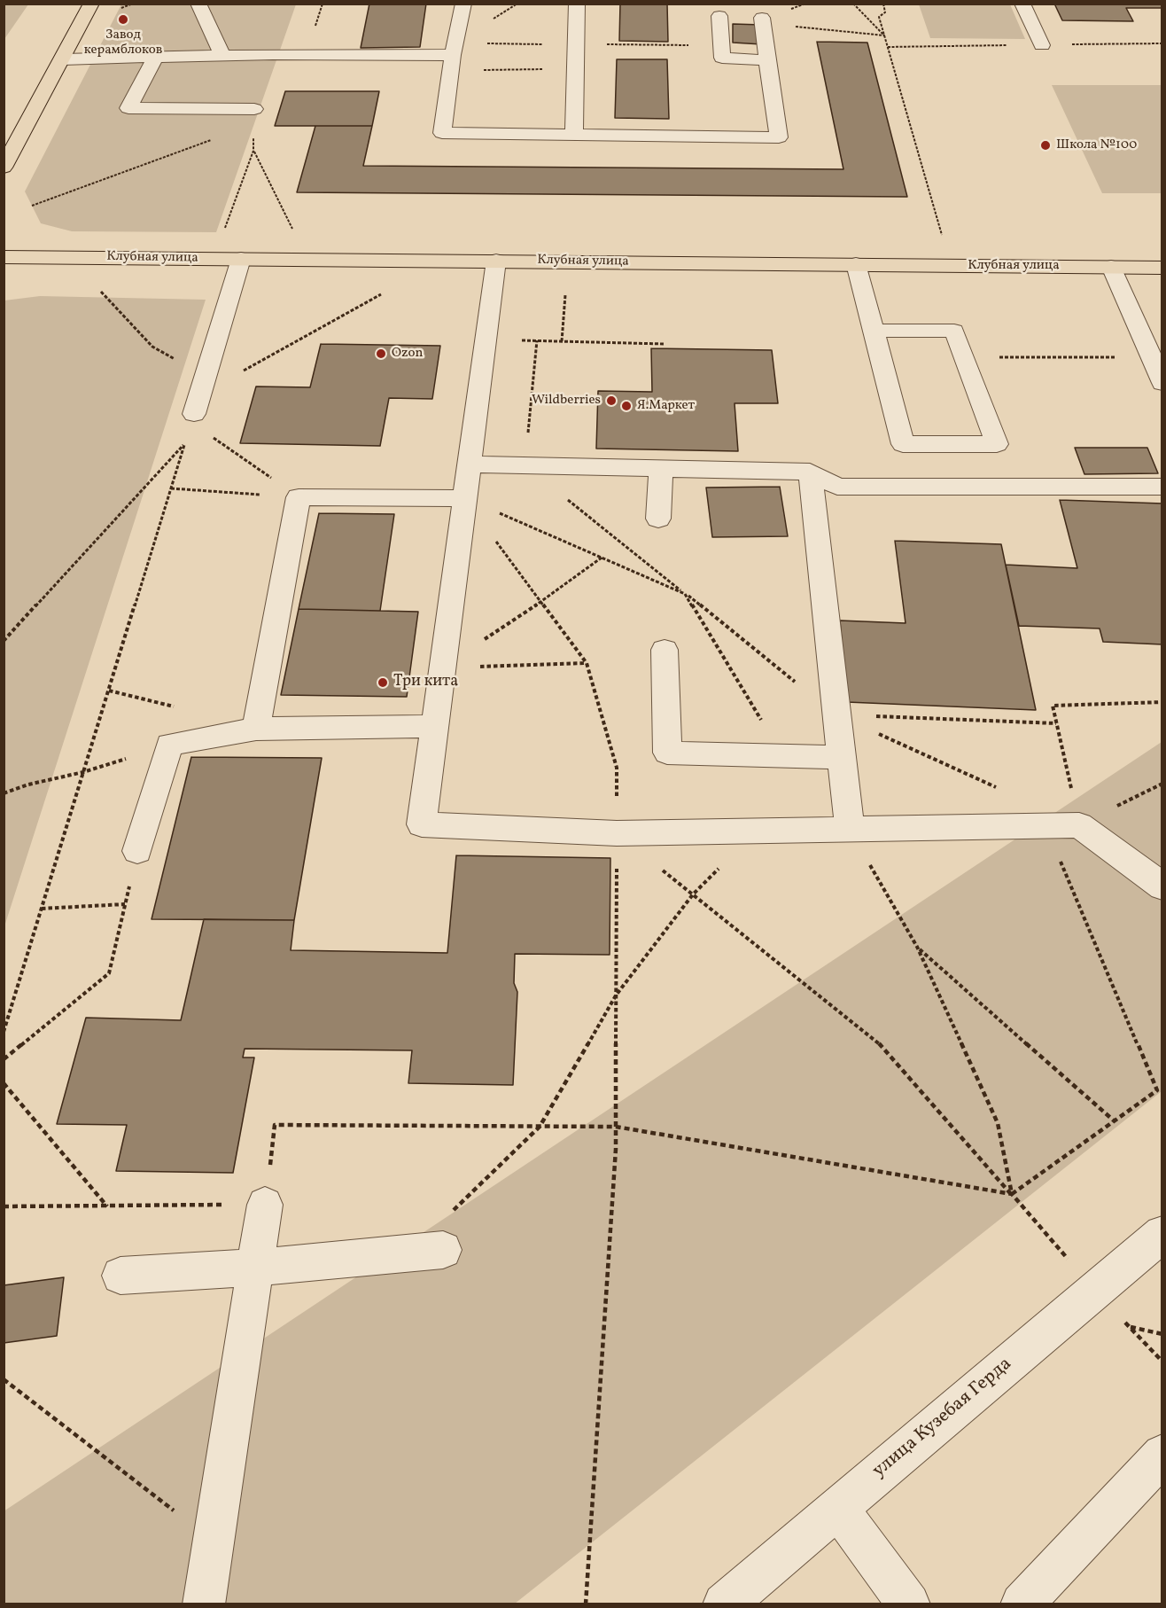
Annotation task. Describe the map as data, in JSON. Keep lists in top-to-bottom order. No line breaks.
{"streets":{"main road":["Клубная улица"],"street":["улица Кузебая Герда"]},"places":["Завод керамблоков","Школа №100","Ozon","Wildberries","Я.Маркет","Три кита"]}
